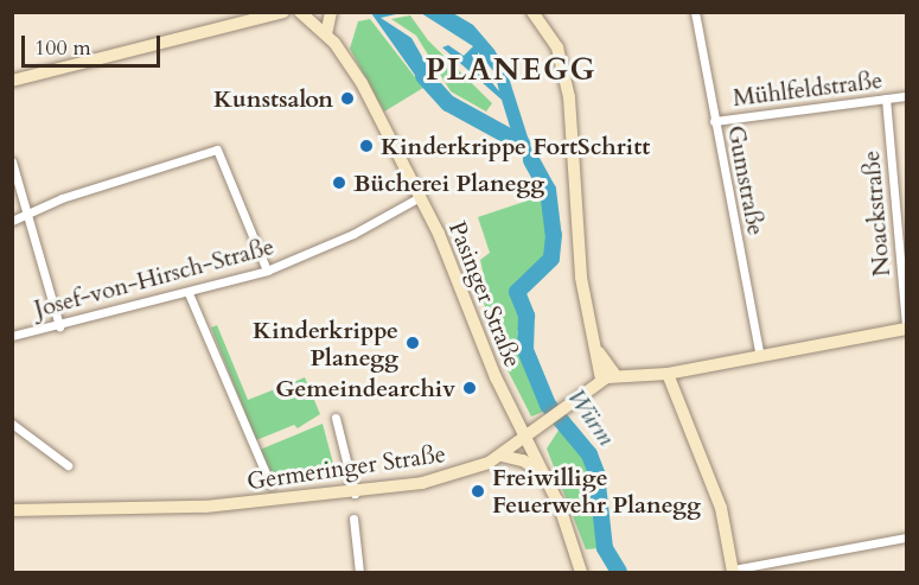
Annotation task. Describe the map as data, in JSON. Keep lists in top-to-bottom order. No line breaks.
{"streets":{"main road":["Pasinger Straße","Germeringer Straße"],"street":["Mühlfeldstraße","Gumstraße","Noackstraße","Josef-von-Hirsch-Straße"]},"crossings":[["Mühlfeldstraße","Gumstraße"],["Mühlfeldstraße","Noackstraße"],["Gumstraße","Germeringer Straße"],["Noackstraße","Germeringer Straße"],["Josef-von-Hirsch-Straße","Pasinger Straße"],["Pasinger Straße","Germeringer Straße"]],"districts":["PLANEGG"],"water":["Würm"],"places":["Kunstsalon","Kinderkrippe FortSchritt","Bücherei Planegg","Kinderkrippe Planegg","Gemeindearchiv","Freiwillige Feuerwehr Planegg"],"scale_bar":"100 m"}
